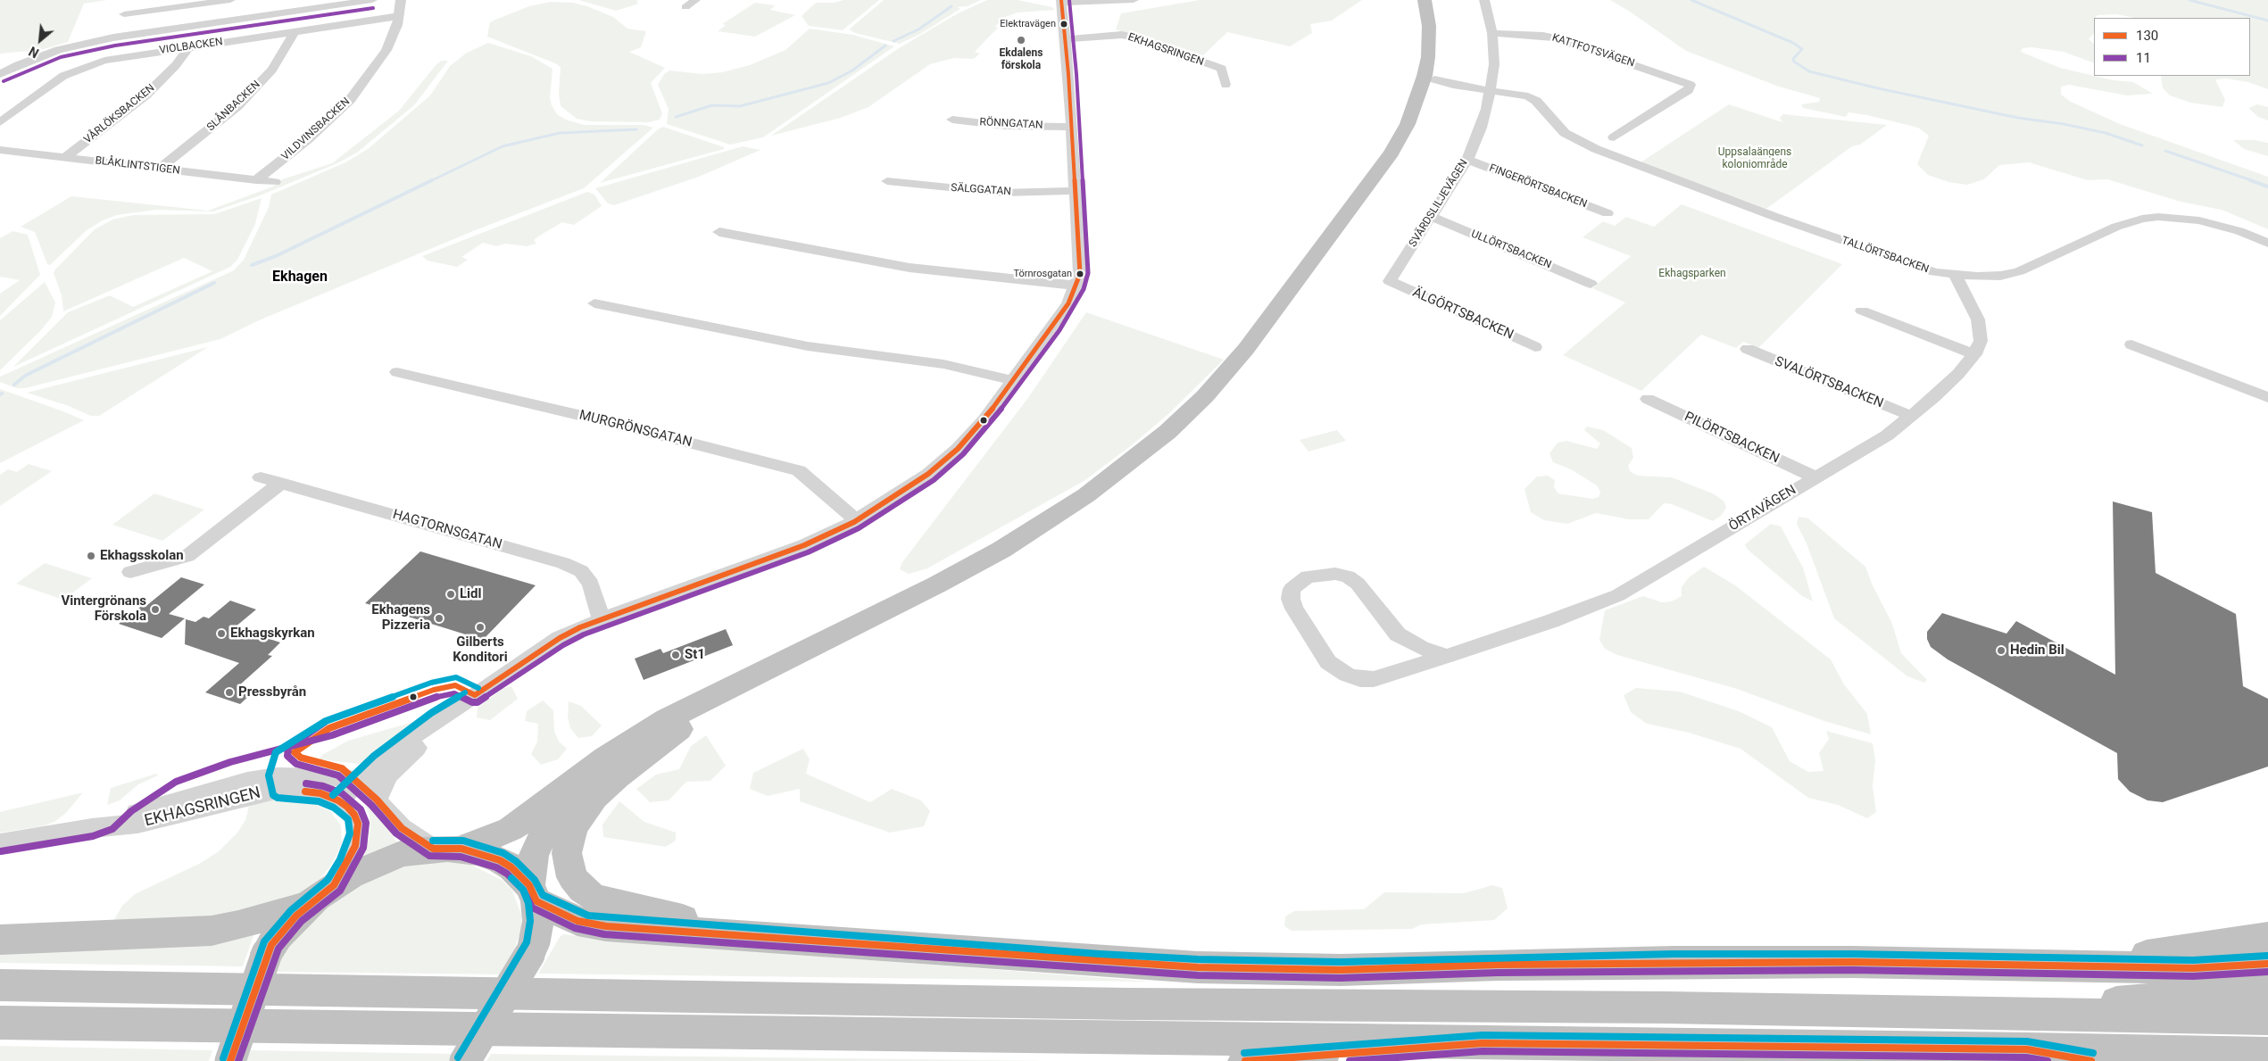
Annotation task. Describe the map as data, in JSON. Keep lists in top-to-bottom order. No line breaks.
{"streets":{"street":["VIOLBACKEN","EKHAGSRINGEN","KATTFOTSVÄGEN","SLÅNBACKEN","VÅRLÖKSBACKEN","RÖNNGATAN","VILDVINSBACKEN","BLÅKLINTSTIGEN","FINGERÖRTSBACKEN","SÄLGGATAN","SVÄRDSLILJEVÄGEN","ULLÖRTSBACKEN","TALLÖRTSBACKEN","ÄLGÖRTSBACKEN","SVALÖRTSBACKEN","MURGRÖNSGATAN","PILÖRTSBACKEN","ÖRTAVÄGEN","HAGTORNSGATAN"]},"crossings":[["VIOLBACKEN","SLÅNBACKEN"],["VIOLBACKEN","VÅRLÖKSBACKEN"],["VIOLBACKEN","VILDVINSBACKEN"],["KATTFOTSVÄGEN","SVÄRDSLILJEVÄGEN"],["SLÅNBACKEN","BLÅKLINTSTIGEN"],["VÅRLÖKSBACKEN","BLÅKLINTSTIGEN"],["VILDVINSBACKEN","BLÅKLINTSTIGEN"],["FINGERÖRTSBACKEN","SVÄRDSLILJEVÄGEN"],["SVÄRDSLILJEVÄGEN","ULLÖRTSBACKEN"],["SVÄRDSLILJEVÄGEN","TALLÖRTSBACKEN"],["SVÄRDSLILJEVÄGEN","ÄLGÖRTSBACKEN"],["TALLÖRTSBACKEN","ÖRTAVÄGEN"],["SVALÖRTSBACKEN","ÖRTAVÄGEN"],["PILÖRTSBACKEN","ÖRTAVÄGEN"]],"districts":["Ekhagen"],"parks":["Uppsalaängens koloniområde","Ekhagsparken"],"places":["Elektravägen","Ekdalens förskola","Törnrosgatan","Ekhagsskolan","Lidl","Vintergrönans Förskola","Ekhagens Pizzeria","Gilberts Konditori","Ekhagskyrkan","Hedin Bil","St1","Pressbyrån"],"lines":["transit line 130","transit line 11"],"legend":["130","11"],"north":"bottom left"}
